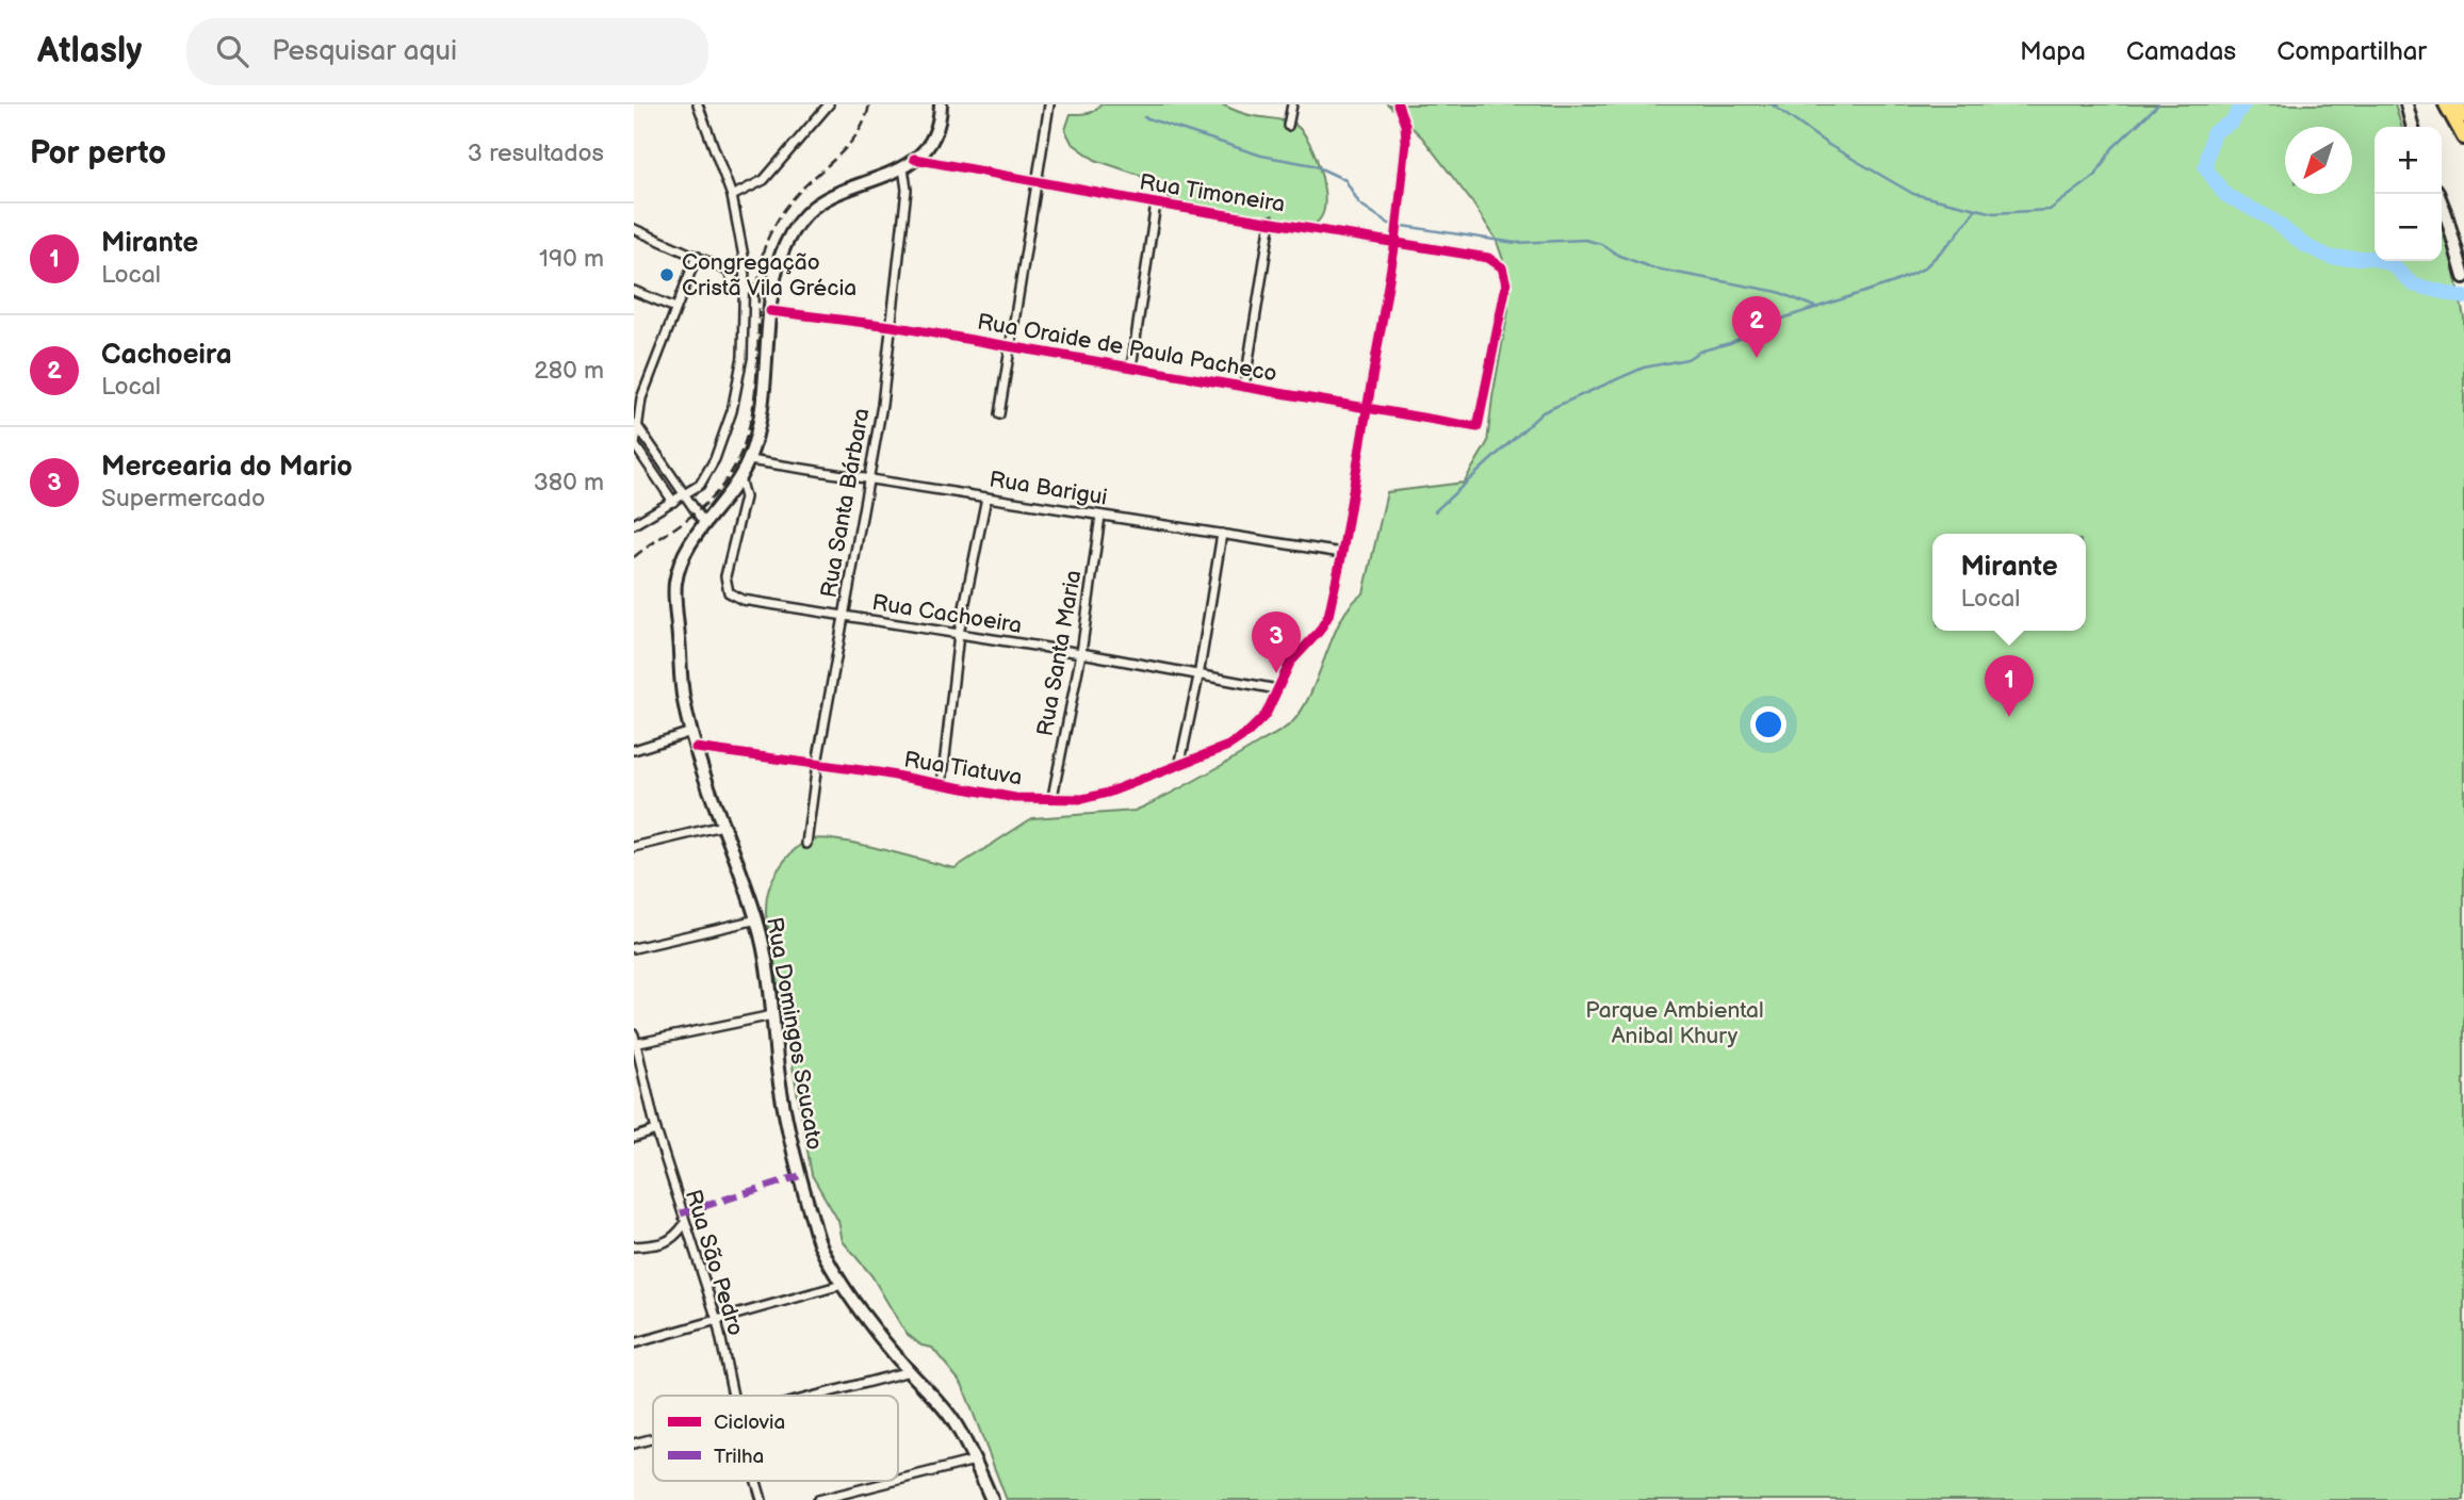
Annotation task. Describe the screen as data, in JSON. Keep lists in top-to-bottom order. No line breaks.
{"streets":{"main road":["Rua Domingos Scucato"],"street":["Rua Timoneira","Rua Oraide de Paula Pacheco","Rua Barigui","Rua Santa Bárbara","Rua Cachoeira","Rua Santa Maria","Rua Tiatuva","Rua São Pedro"]},"crossings":[["Rua Timoneira","Rua Oraide de Paula Pacheco"],["Rua Timoneira","Rua Tiatuva"],["Rua Timoneira","Rua Domingos Scucato"],["Rua Oraide de Paula Pacheco","Rua Santa Bárbara"],["Rua Oraide de Paula Pacheco","Rua Tiatuva"],["Rua Oraide de Paula Pacheco","Rua Domingos Scucato"],["Rua Barigui","Rua Santa Bárbara"],["Rua Barigui","Rua Santa Maria"],["Rua Barigui","Rua Tiatuva"],["Rua Barigui","Rua Domingos Scucato"],["Rua Santa Bárbara","Rua Cachoeira"],["Rua Santa Bárbara","Rua Tiatuva"],["Rua Santa Bárbara","Rua Domingos Scucato"],["Rua Cachoeira","Rua Santa Maria"],["Rua Cachoeira","Rua Tiatuva"],["Rua Cachoeira","Rua Domingos Scucato"],["Rua Santa Maria","Rua Tiatuva"],["Rua Tiatuva","Rua Domingos Scucato"]],"parks":["Parque Ambiental Anibal Khury"],"places":["Congregação Cristã Vila Grécia"],"legend":["Ciclovia","Trilha"],"north":"bottom left","page":{"header":"Atlasly","search":"Pesquisar aqui","nav":["Mapa","Camadas","Compartilhar"],"heading":["Por perto","3 resultados"],"map_buttons":["+","−"],"list":[{"mark":"1","name":"Mirante","note":"Local","value":"190 m"},{"mark":"2","name":"Cachoeira","note":"Local","value":"280 m"},{"mark":"3","name":"Mercearia do Mario","note":"Supermercado","value":"380 m"}],"pins":["2","3","1"],"popup":["Mirante","Local"]}}
